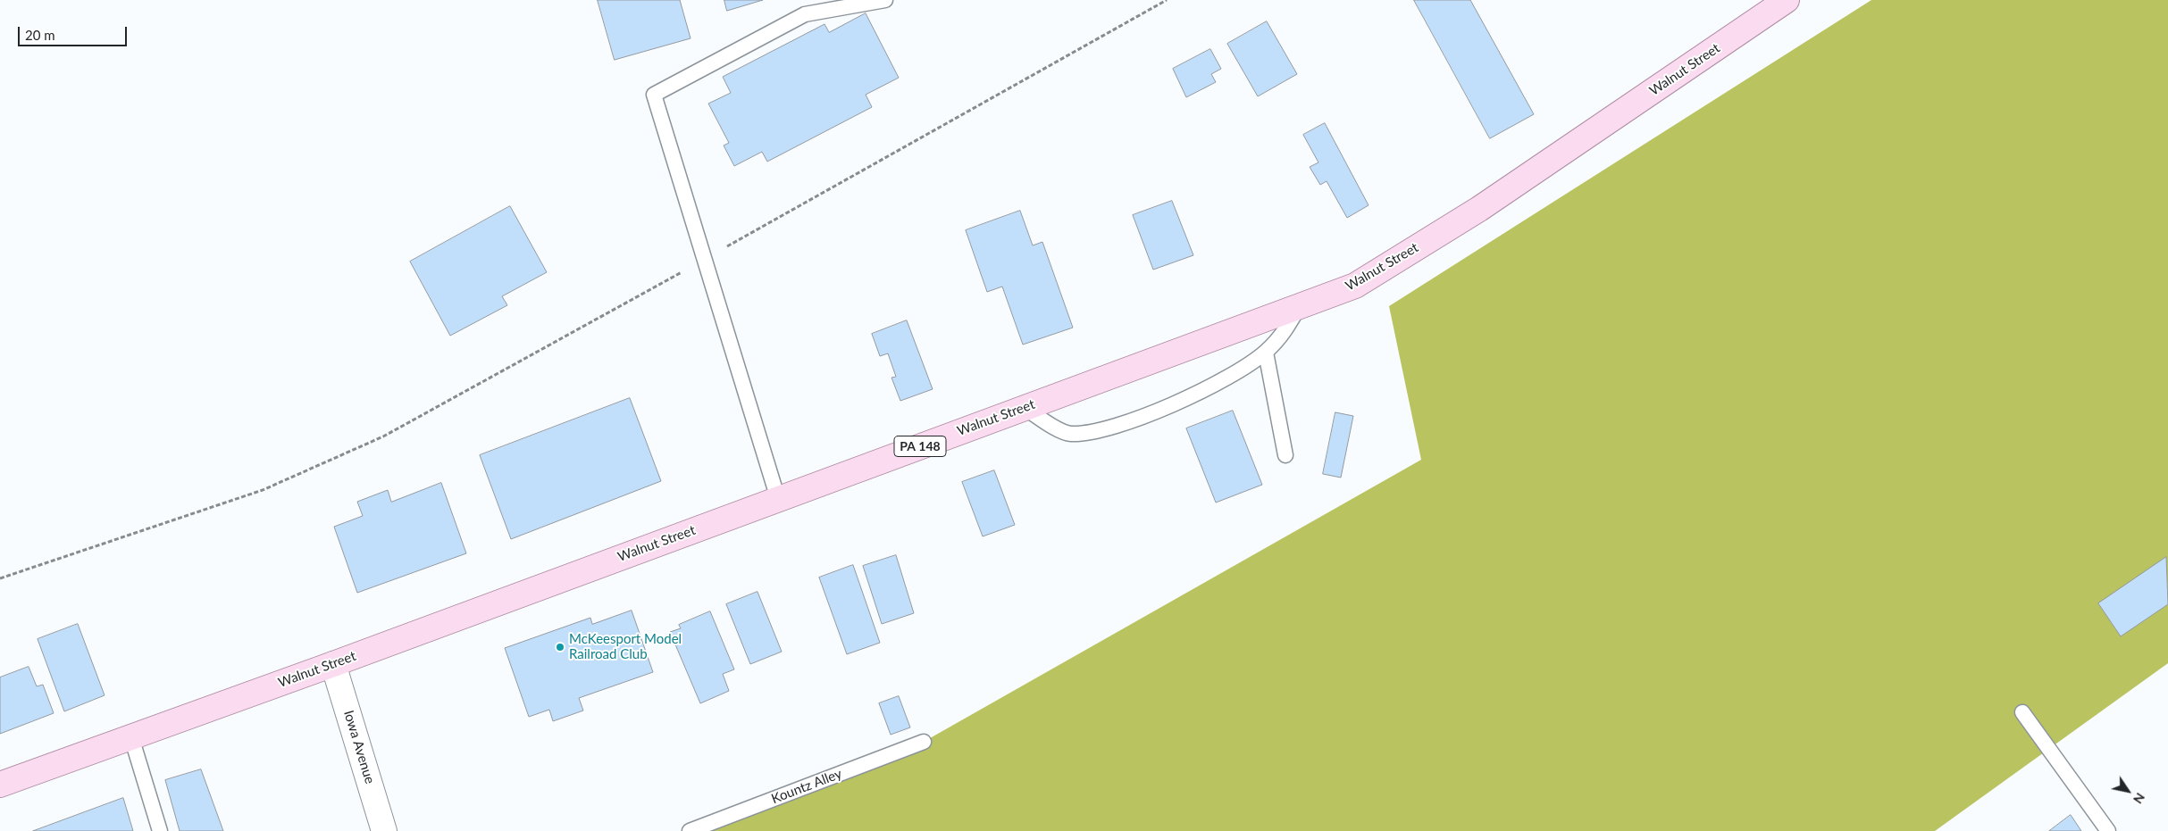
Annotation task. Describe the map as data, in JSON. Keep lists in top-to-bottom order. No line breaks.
{"streets":{"main road":["Walnut Street","PA 148"],"street":["Iowa Avenue"],"lane":["Kountz Alley"]},"crossings":[["Walnut Street","Iowa Avenue"]],"places":["McKeesport Model Railroad Club"],"scale_bar":"20 m","north":"bottom right"}
